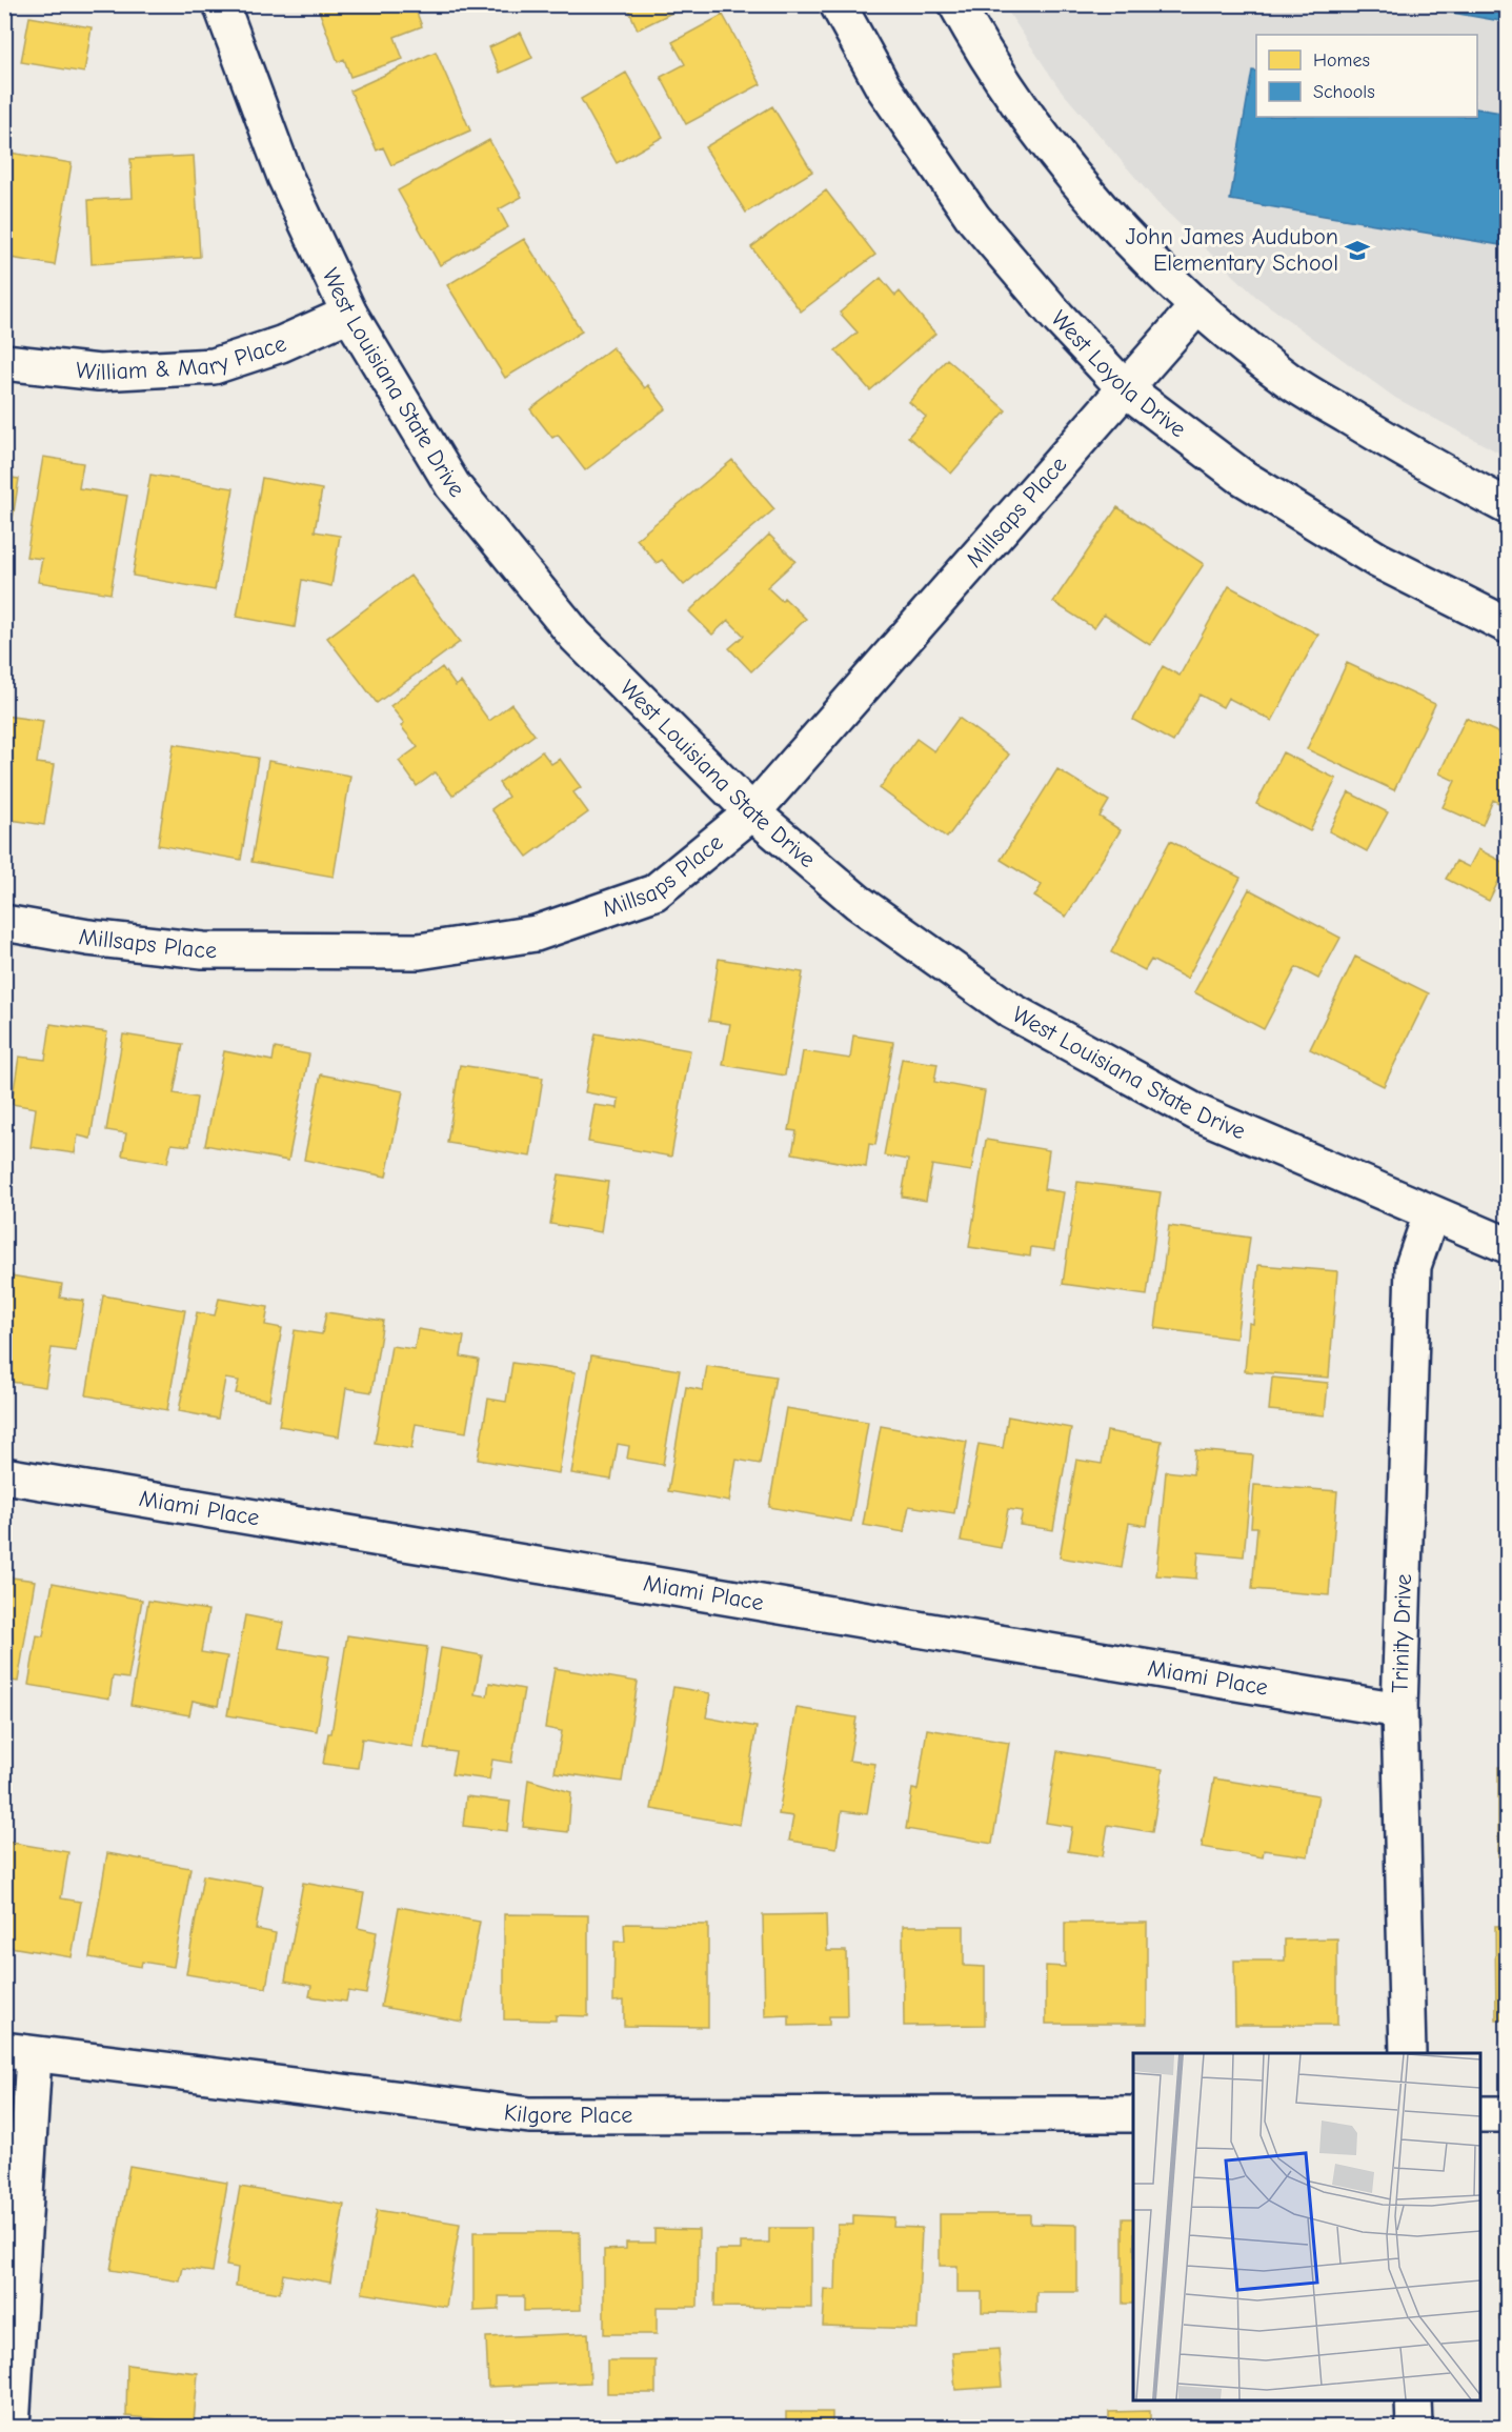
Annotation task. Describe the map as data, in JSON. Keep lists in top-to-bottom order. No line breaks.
{"streets":{"street":["William & Mary Place","West Loyola Drive","West Louisiana State Drive","Millsaps Place","Miami Place","Trinity Drive","Kilgore Place"]},"crossings":[["William & Mary Place","West Louisiana State Drive"],["West Loyola Drive","Millsaps Place"],["West Louisiana State Drive","Millsaps Place"],["West Louisiana State Drive","Trinity Drive"],["Miami Place","Trinity Drive"]],"places":{"school or university":["John James Audubon Elementary School"]},"legend":["Homes","Schools"]}
